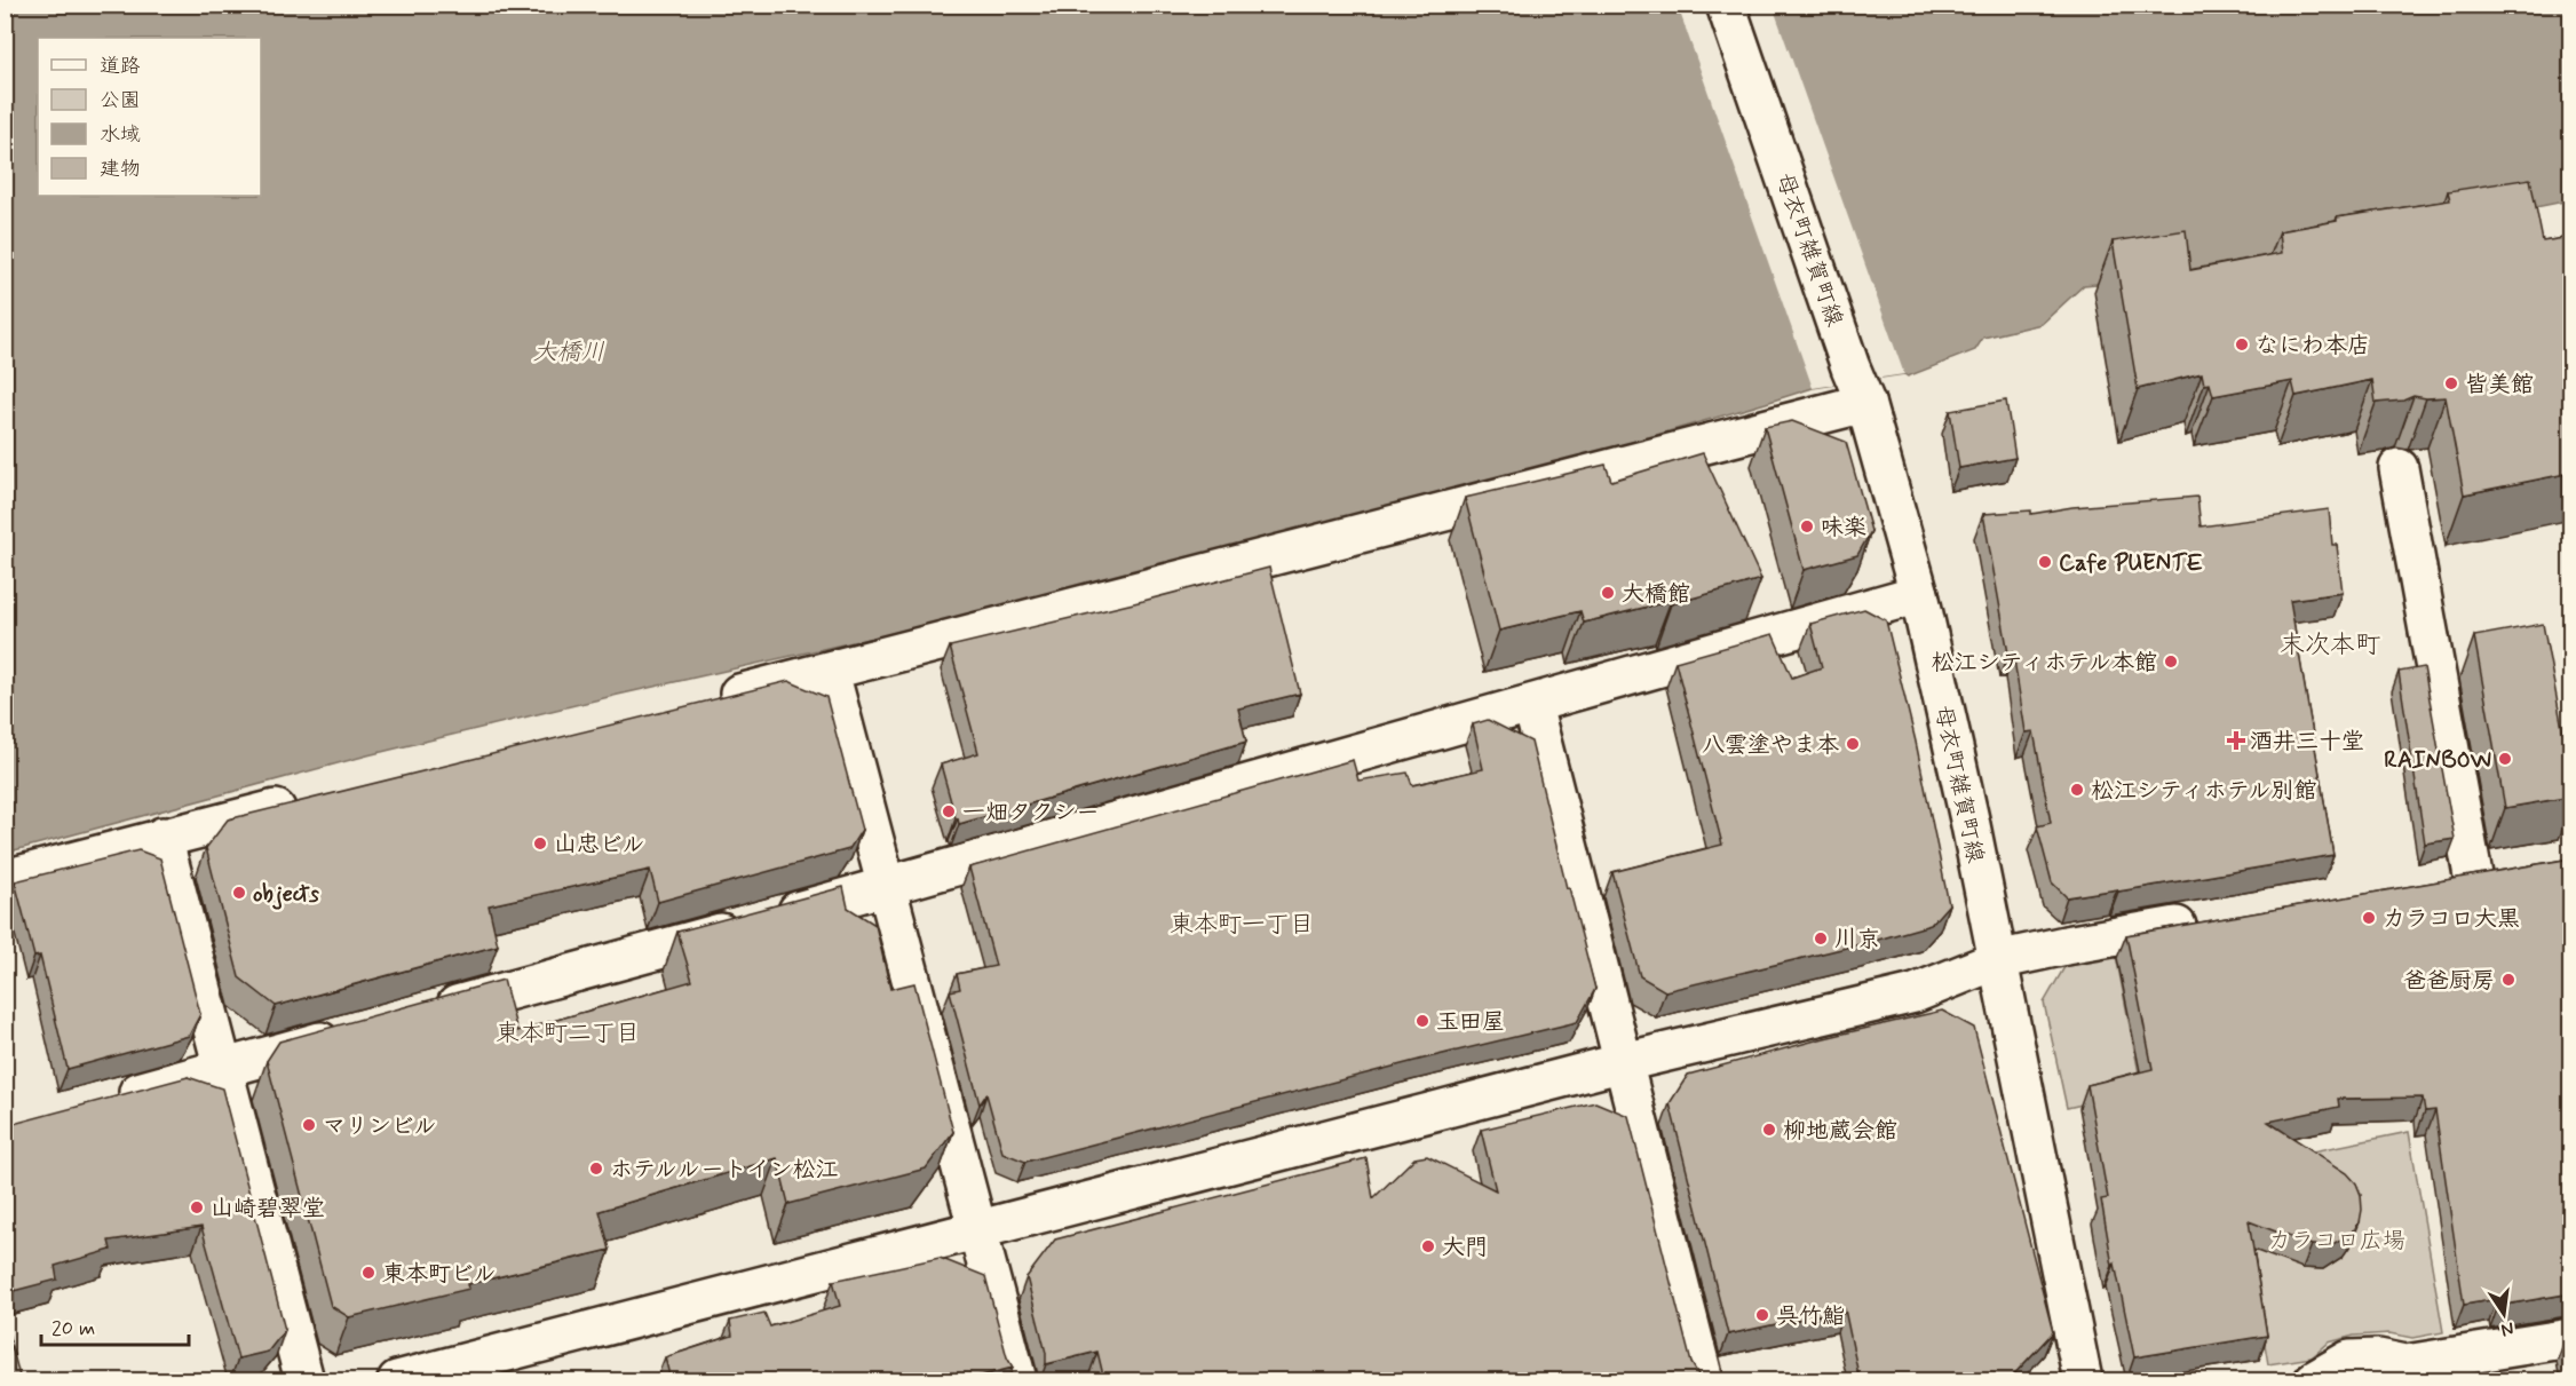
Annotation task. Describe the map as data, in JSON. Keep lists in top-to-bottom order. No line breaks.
{"streets":{"street":["母衣町雑賀町線"]},"districts":["末次本町","東本町一丁目","東本町二丁目"],"water":["大橋川"],"parks":["カラコロ広場"],"places":{"other":["なにわ本店","皆美館","味楽","Cafe PUENTE","大橋館","松江シティホテル本館","八雲塗やま本","RAINBOW","松江シティホテル別館","一畑タクシー","山忠ビル","objects","カラコロ大黒","川京","爸爸厨房","玉田屋","マリンビル","柳地蔵会館","ホテルルートイン松江","山崎碧翠堂","大門","東本町ビル","呉竹鮨"],"health":["酒井三十堂"]},"legend":["道路","公園","水域","建物"],"scale_bar":"20 m","north":"bottom"}
